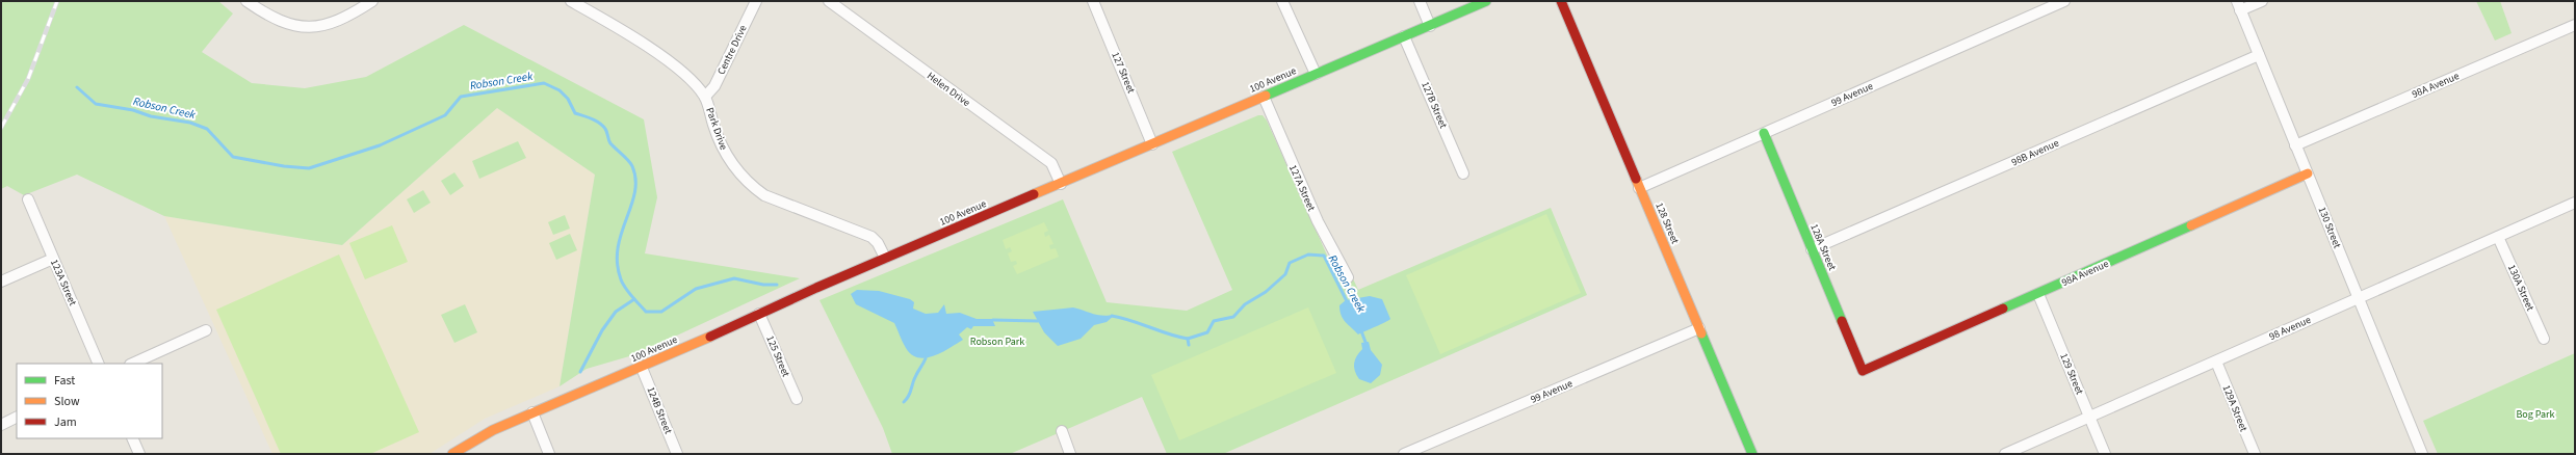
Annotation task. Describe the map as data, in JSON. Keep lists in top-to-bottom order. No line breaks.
{"streets":{"street":["Centre Drive","127 Street","100 Avenue","98A Avenue","Helen Drive","99 Avenue","127B Street","Park Drive","98B Avenue","127A Street","128 Street","130 Street","128A Street","123A Street","130A Street","98 Avenue","125 Street","129 Street","129A Street","124B Street"]},"crossings":[["Centre Drive","Park Drive"],["127 Street","100 Avenue"],["100 Avenue","Helen Drive"],["100 Avenue","127B Street"],["100 Avenue","Park Drive"],["100 Avenue","127A Street"],["100 Avenue","125 Street"],["100 Avenue","124B Street"],["98A Avenue","130 Street"],["98A Avenue","128A Street"],["98A Avenue","129 Street"],["99 Avenue","128 Street"],["99 Avenue","128A Street"],["98B Avenue","130 Street"],["98B Avenue","128A Street"],["130 Street","98 Avenue"],["130A Street","98 Avenue"],["98 Avenue","129 Street"],["98 Avenue","129A Street"]],"water":["Robson Creek"],"parks":["Robson Park","Bog Park"],"legend":["Fast","Slow","Jam"]}
